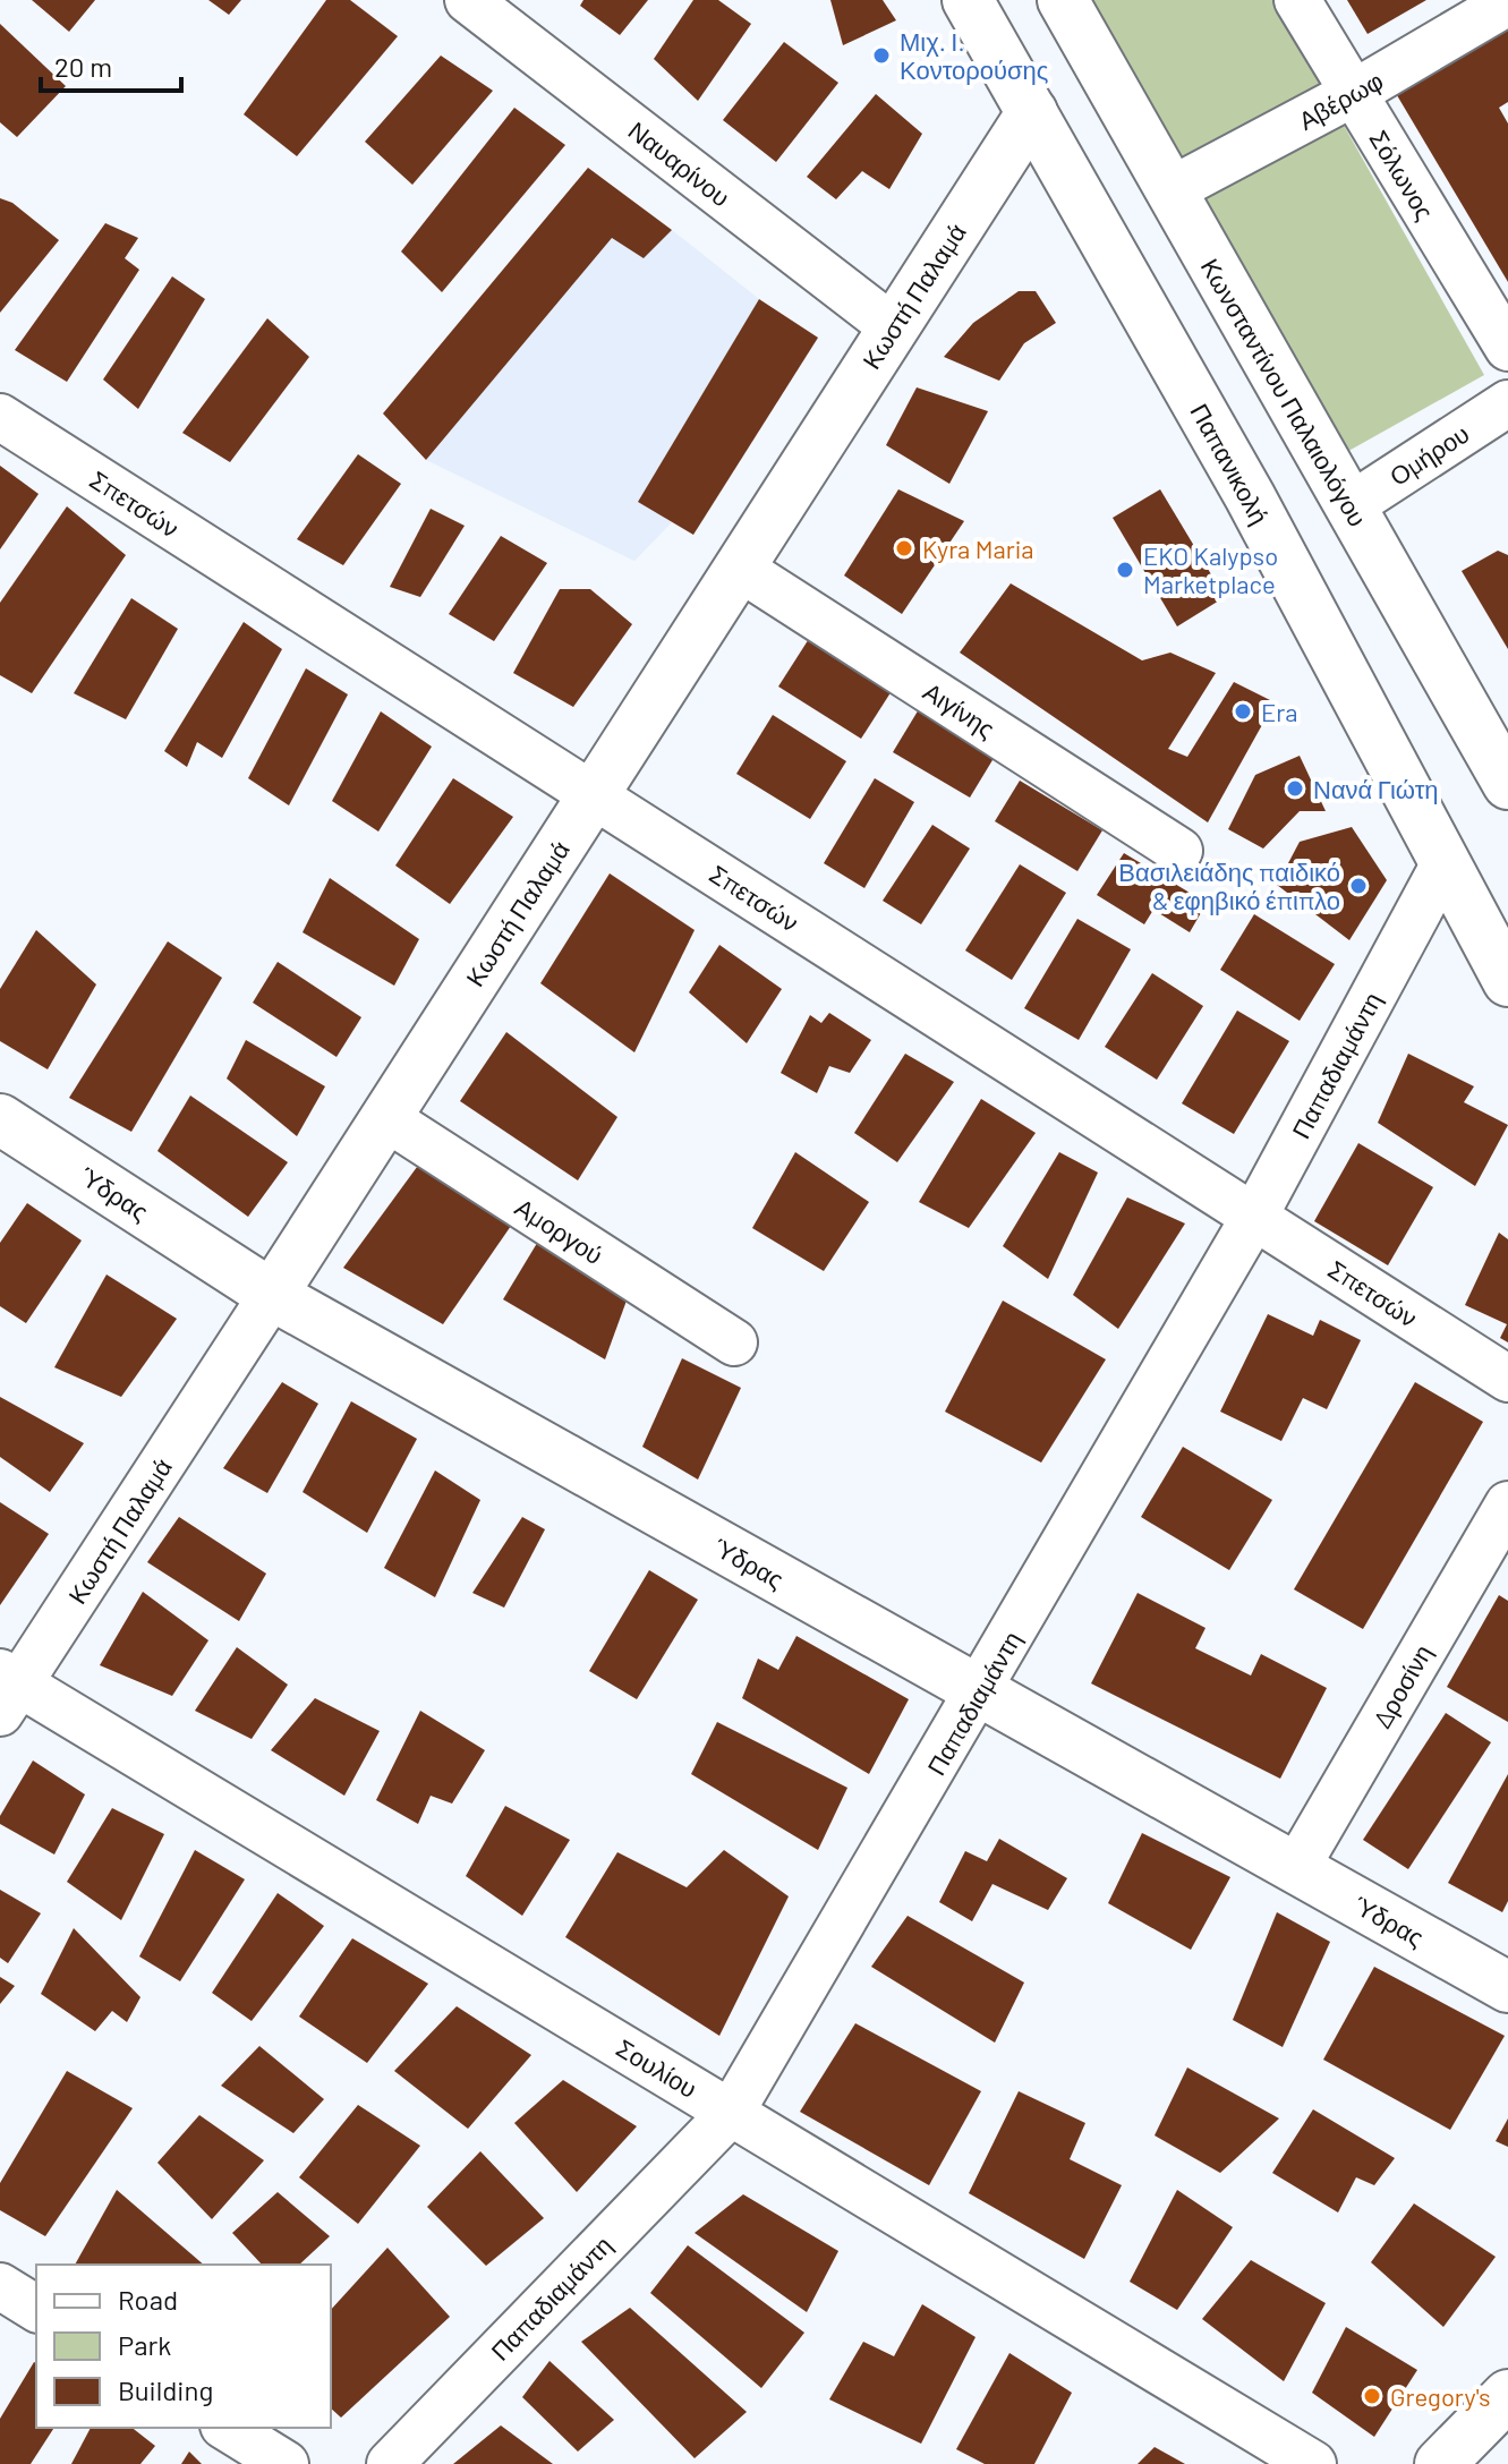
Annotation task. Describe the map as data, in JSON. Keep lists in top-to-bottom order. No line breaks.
{"streets":{"street":["Αβέρωφ","Ναυαρίνου","Σόλωνος","Κωστή Παλαμά","Κωνσταντίνου Παλαιολόγου","Ομήρου","Παπανικολή","Σπετσών","Αιγίνης","Παπαδιαμάντη","Ύδρας","Αμοργού","Δροσίνη","Σουλίου"]},"crossings":[["Αβέρωφ","Σόλωνος"],["Αβέρωφ","Κωνσταντίνου Παλαιολόγου"],["Ναυαρίνου","Κωστή Παλαμά"],["Κωστή Παλαμά","Παπανικολή"],["Κωστή Παλαμά","Σπετσών"],["Κωστή Παλαμά","Αιγίνης"],["Κωστή Παλαμά","Ύδρας"],["Κωστή Παλαμά","Αμοργού"],["Κωστή Παλαμά","Σουλίου"],["Κωνσταντίνου Παλαιολόγου","Ομήρου"],["Παπανικολή","Παπαδιαμάντη"],["Σπετσών","Παπαδιαμάντη"],["Παπαδιαμάντη","Ύδρας"],["Παπαδιαμάντη","Σουλίου"],["Ύδρας","Δροσίνη"]],"places":["Μιχ. Ι. Κοντορούσης","Kyra Maria","EKO Kalypso Marketplace","Era","Νανά Γιώτη","Βασιλειάδης παιδικό & εφηβικό έπιπλο","Gregory's"],"legend":["Road","Park","Building"],"scale_bar":"20 m"}
